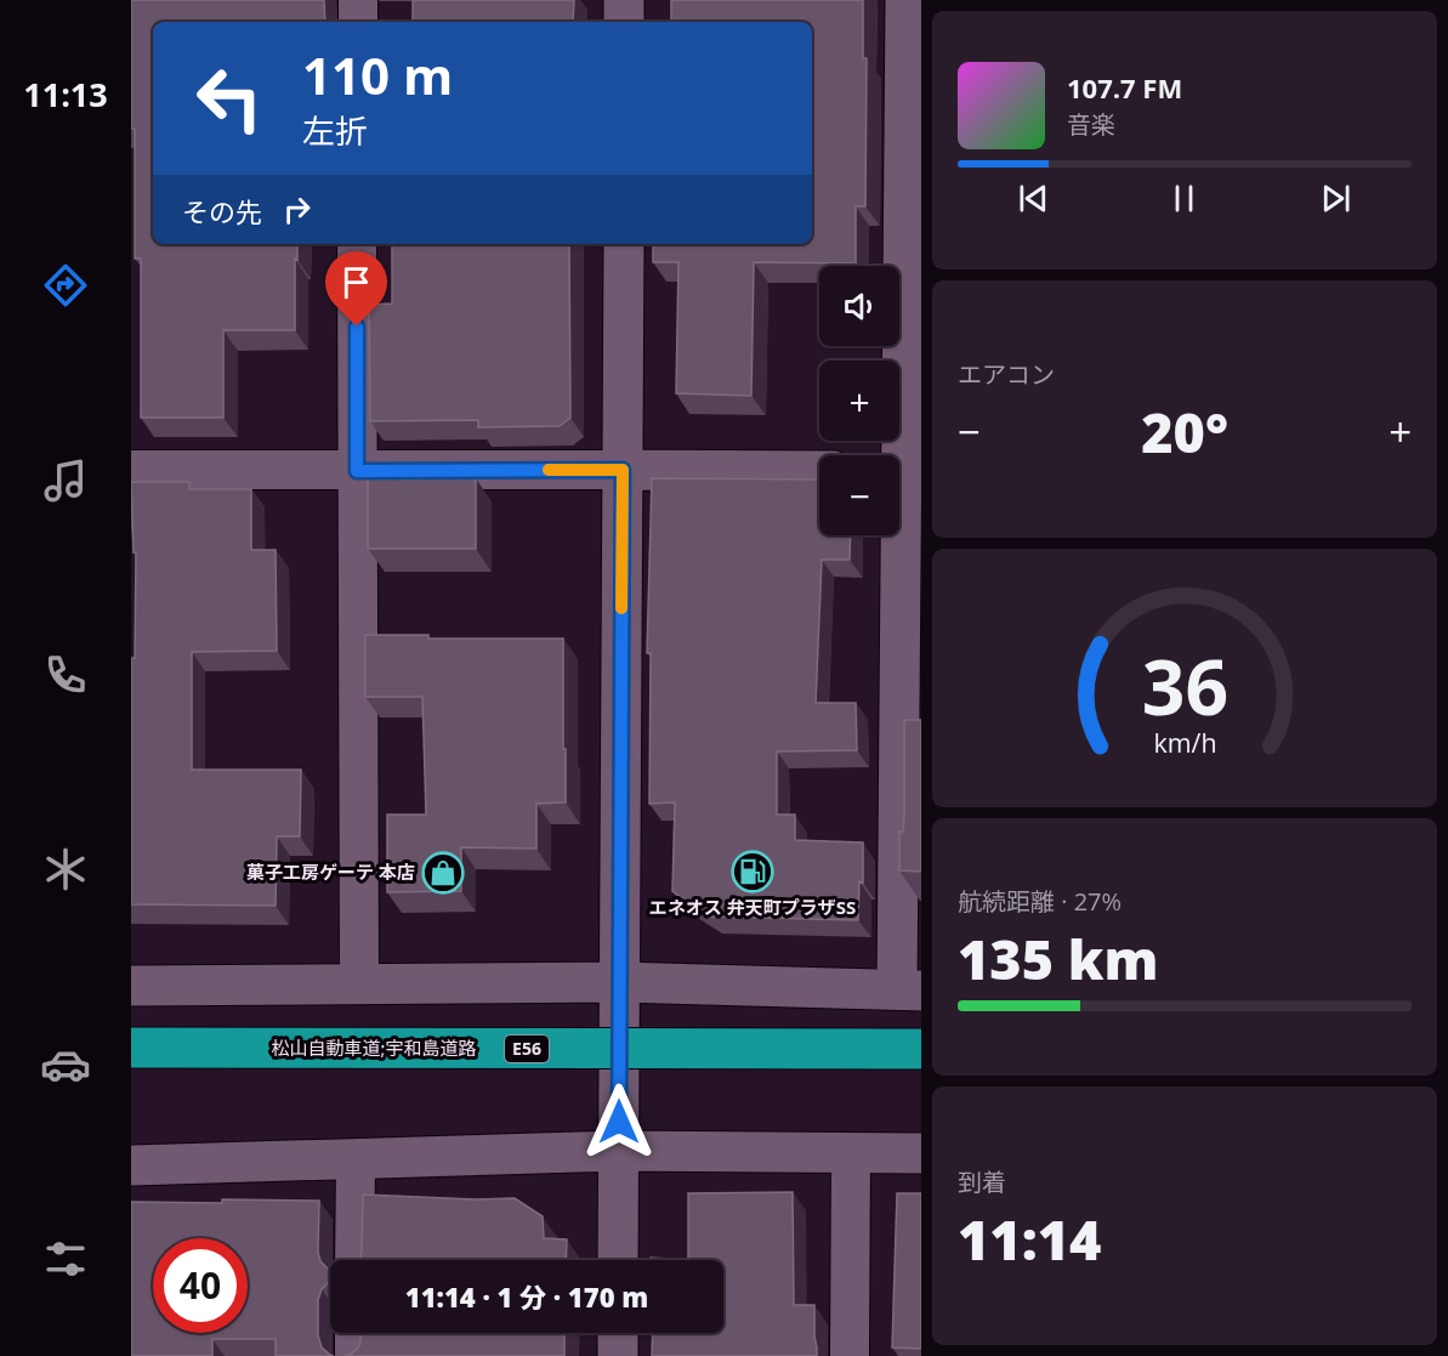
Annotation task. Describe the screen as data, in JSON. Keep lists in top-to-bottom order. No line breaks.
{"streets":{"highway":["松山自動車道;宇和島道路","E56"]},"places":{"fuel station":["エネオス 弁天町プラザSS"],"shop":["菓子工房ゲーテ 本店"]},"page":{"tabs":"11:13","turn":["110 m","左折"],"song":["107.7 FM","音楽"],"then":"その先","map_buttons":["+","−"],"tile":["エアコン",["航続距離 · 27%","135 km"],["到着","11:14"]],"heat":["−","20°","+"],"limit":"40","trip":"11:14 · 1 分 · 170 m","gauge":["36","km/h"]}}
